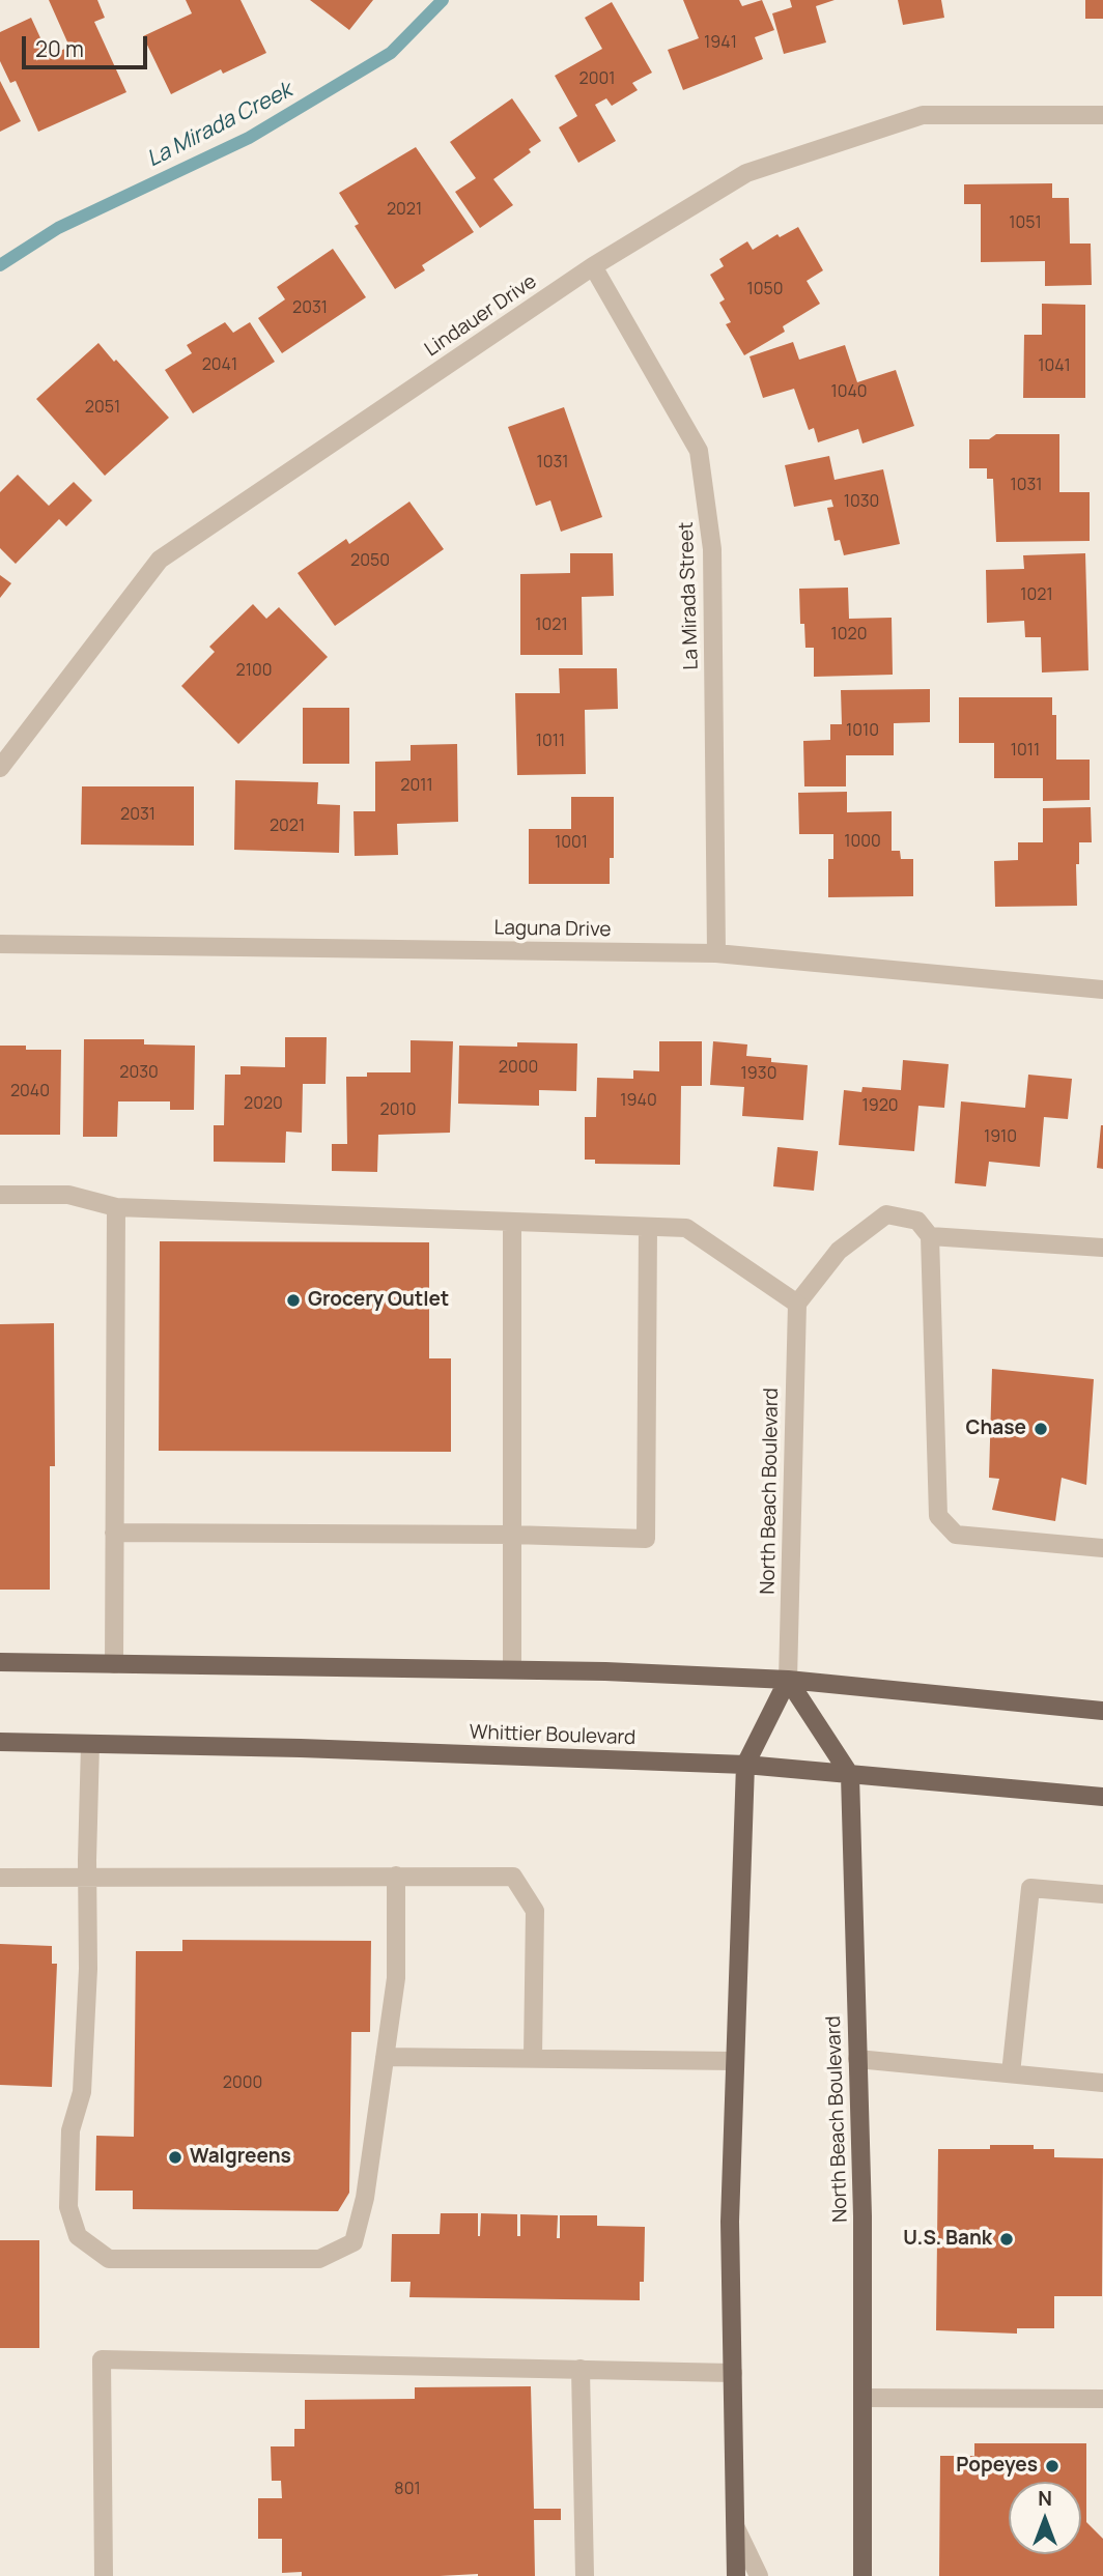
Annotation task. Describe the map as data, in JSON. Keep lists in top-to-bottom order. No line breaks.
{"streets":{"main road":["North Beach Boulevard","Whittier Boulevard"],"street":["Lindauer Drive","La Mirada Street","Laguna Drive"]},"crossings":[["Lindauer Drive","La Mirada Street"],["La Mirada Street","Laguna Drive"],["North Beach Boulevard","Whittier Boulevard"]],"water":["La Mirada Creek"],"places":["Grocery Outlet","Chase","Walgreens","U.S. Bank","Popeyes"],"house_numbers":["1941","2001","2021","1051","1050","2031","2041","1041","1040","2051","1031","1031","1030","2050","1021","1021","1020","2100","1010","1011","1011","2011","2031","2021","1000","1001","2000","2030","1930","2040","1940","2020","1920","2010","1910","2000","801"],"scale_bar":"20 m","north":"top"}
